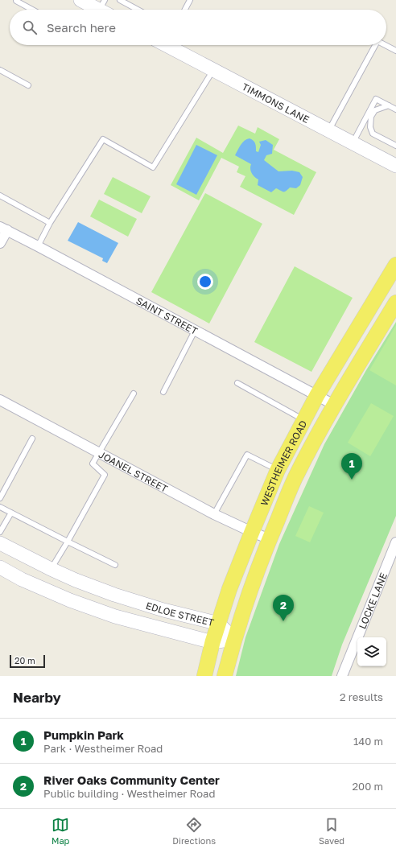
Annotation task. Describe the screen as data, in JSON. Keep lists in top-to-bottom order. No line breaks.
{"streets":{"main road":["TIMMONS LANE","WESTHEIMER ROAD","EDLOE STREET"],"street":["SAINT STREET","JOANEL STREET","LOCKE LANE"]},"crossings":[["SAINT STREET","WESTHEIMER ROAD"],["WESTHEIMER ROAD","JOANEL STREET"],["WESTHEIMER ROAD","EDLOE STREET"]],"scale_bar":"20 m","page":{"search":"Search here","pins":["1","2"],"scale":"20 m","heading":["Nearby","2 results"],"list":[{"mark":"1","name":"Pumpkin Park","note":"Park · Westheimer Road","value":"140 m"},{"mark":"2","name":"River Oaks Community Center","note":"Public building · Westheimer Road","value":"200 m"}],"nav":["Map","Directions","Saved"]}}
